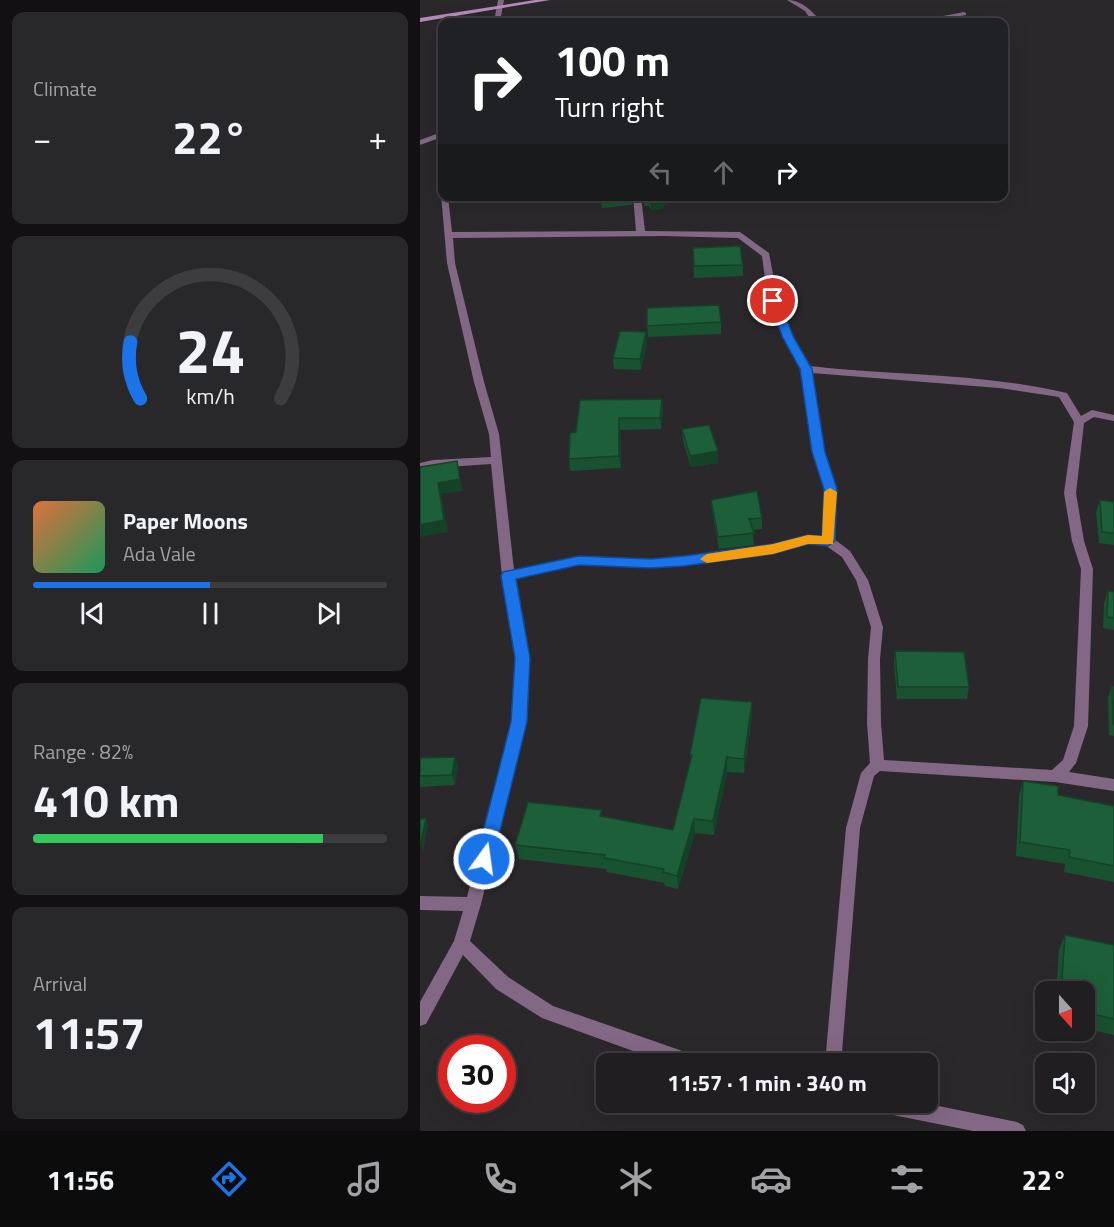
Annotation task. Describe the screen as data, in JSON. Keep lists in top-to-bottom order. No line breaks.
{"north":"bottom","page":{"tile":["Climate",["Range · 82%","410 km"],["Arrival","11:57"]],"turn":["100 m","Turn right"],"heat":["−","22°","+"],"song":["Paper Moons","Ada Vale"],"limit":"30","trip":"11:57 · 1 min · 340 m","tabs":["11:56","22°"],"gauge":["24","km/h"]}}
